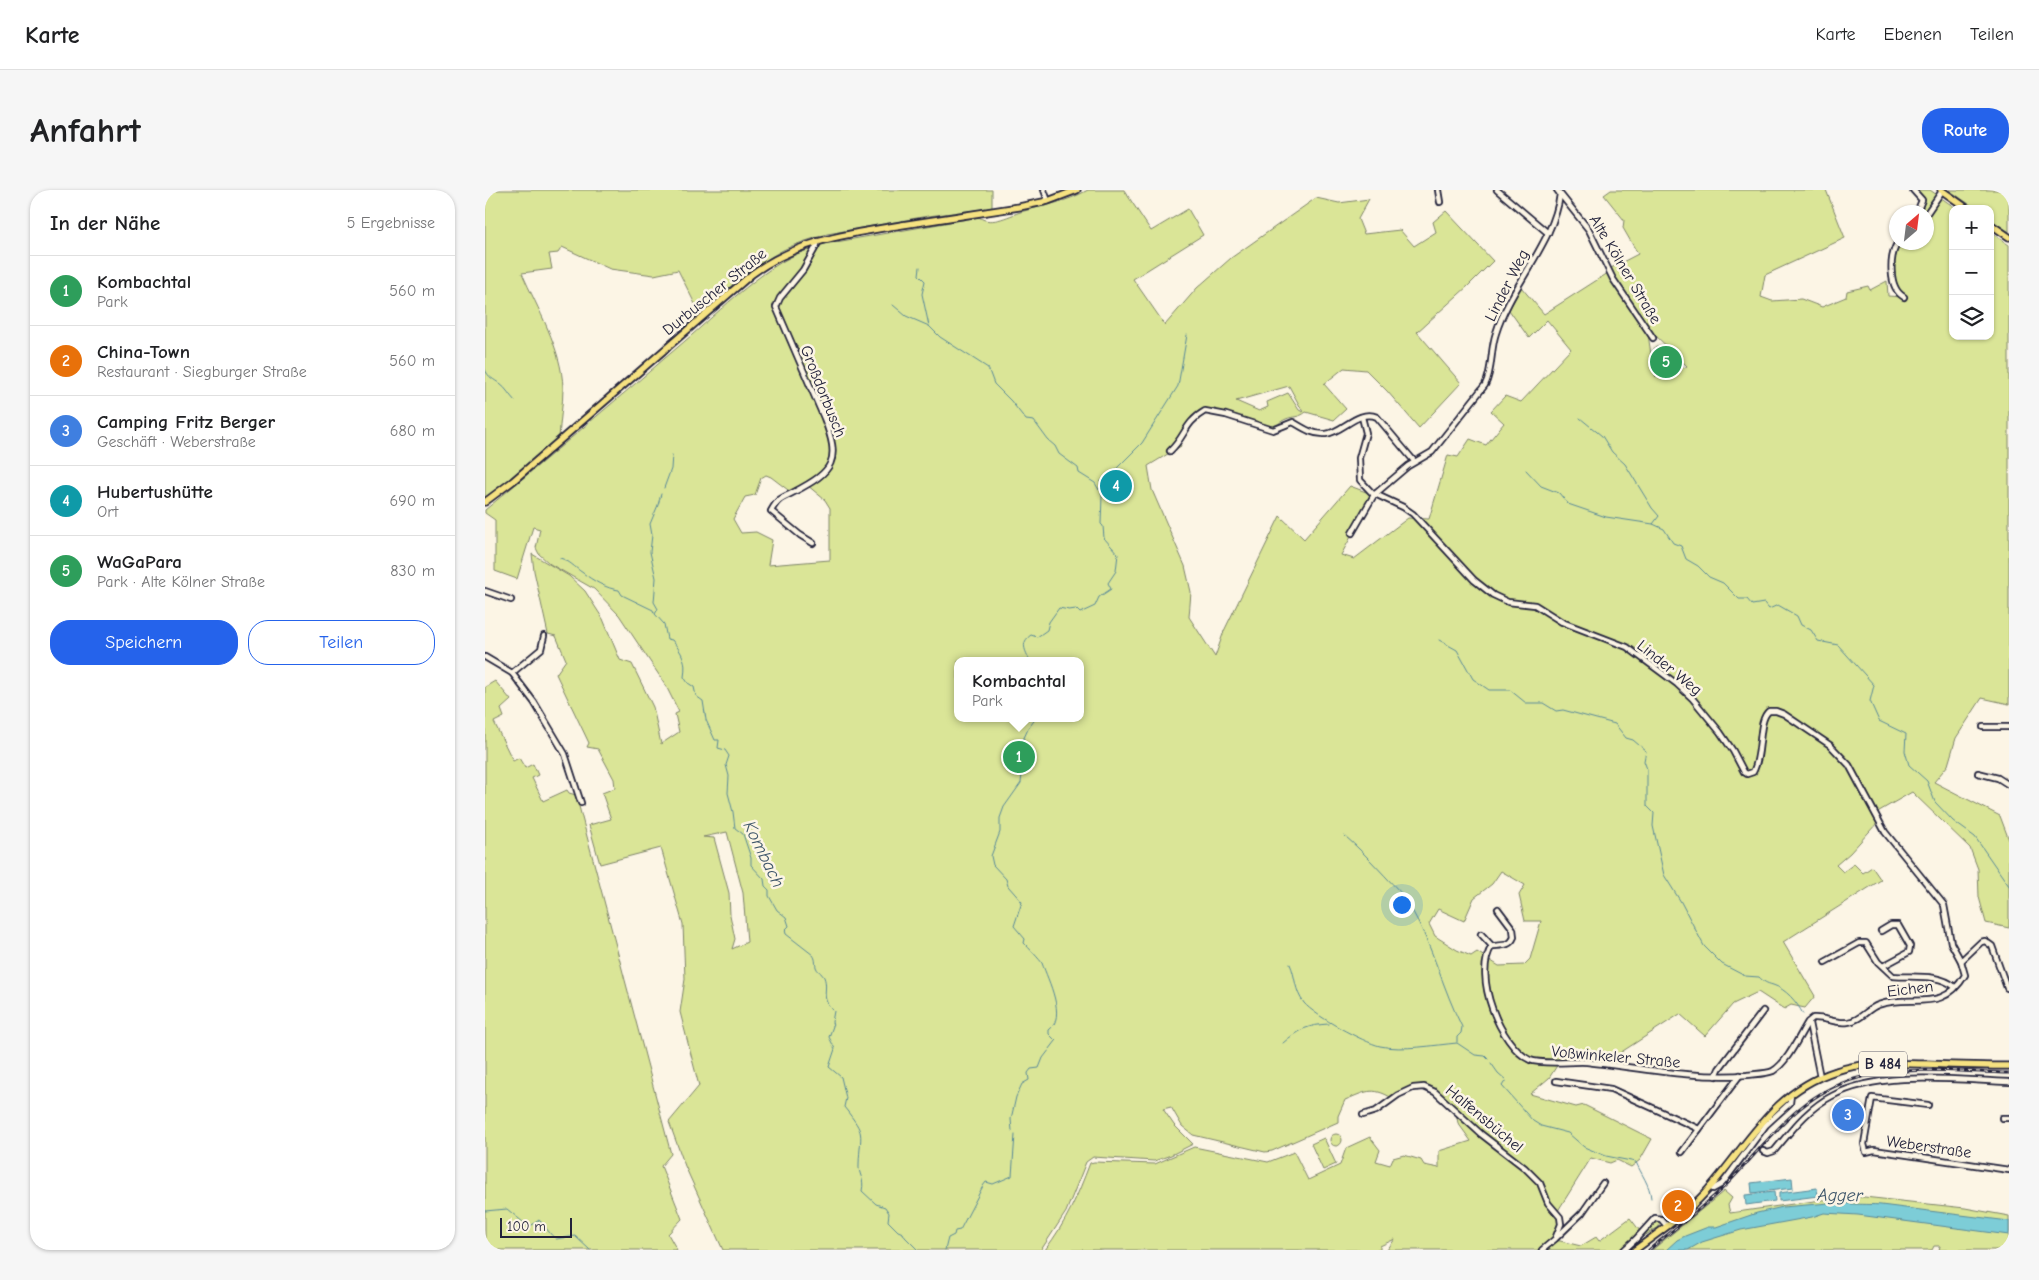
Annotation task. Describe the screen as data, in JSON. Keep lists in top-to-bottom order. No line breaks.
{"streets":{"main road":["Durbuscher Straße","B 484"],"street":["Alte Kölner Straße","Linder Weg","Großdorbusch","Eichen","Voßwinkeler Straße","Halfensbüchel","Weberstraße"]},"crossings":[["Alte Kölner Straße","Linder Weg"],["Linder Weg","Eichen"],["Durbuscher Straße","Großdorbusch"],["Eichen","Voßwinkeler Straße"]],"water":["Kombach","Agger"],"scale_bar":"100 m","north":"top right","page":{"header":"Karte","nav":["Karte","Ebenen","Teilen"],"buttons":["Route",["Speichern","Teilen"]],"title":"Anfahrt","heading":["In der Nähe","5 Ergebnisse"],"map_buttons":["+","−"],"list":[{"mark":"1","name":"Kombachtal","note":"Park","value":"560 m"},{"mark":"2","name":"China-Town","note":"Restaurant · Siegburger Straße","value":"560 m"},{"mark":"3","name":"Camping Fritz Berger","note":"Geschäft · Weberstraße","value":"680 m"},{"mark":"4","name":"Hubertushütte","note":"Ort","value":"690 m"},{"mark":"5","name":"WaGaPara","note":"Park · Alte Kölner Straße","value":"830 m"}],"pins":["5","4","1","3","2"],"popup":["Kombachtal","Park"],"scale":"100 m"}}
